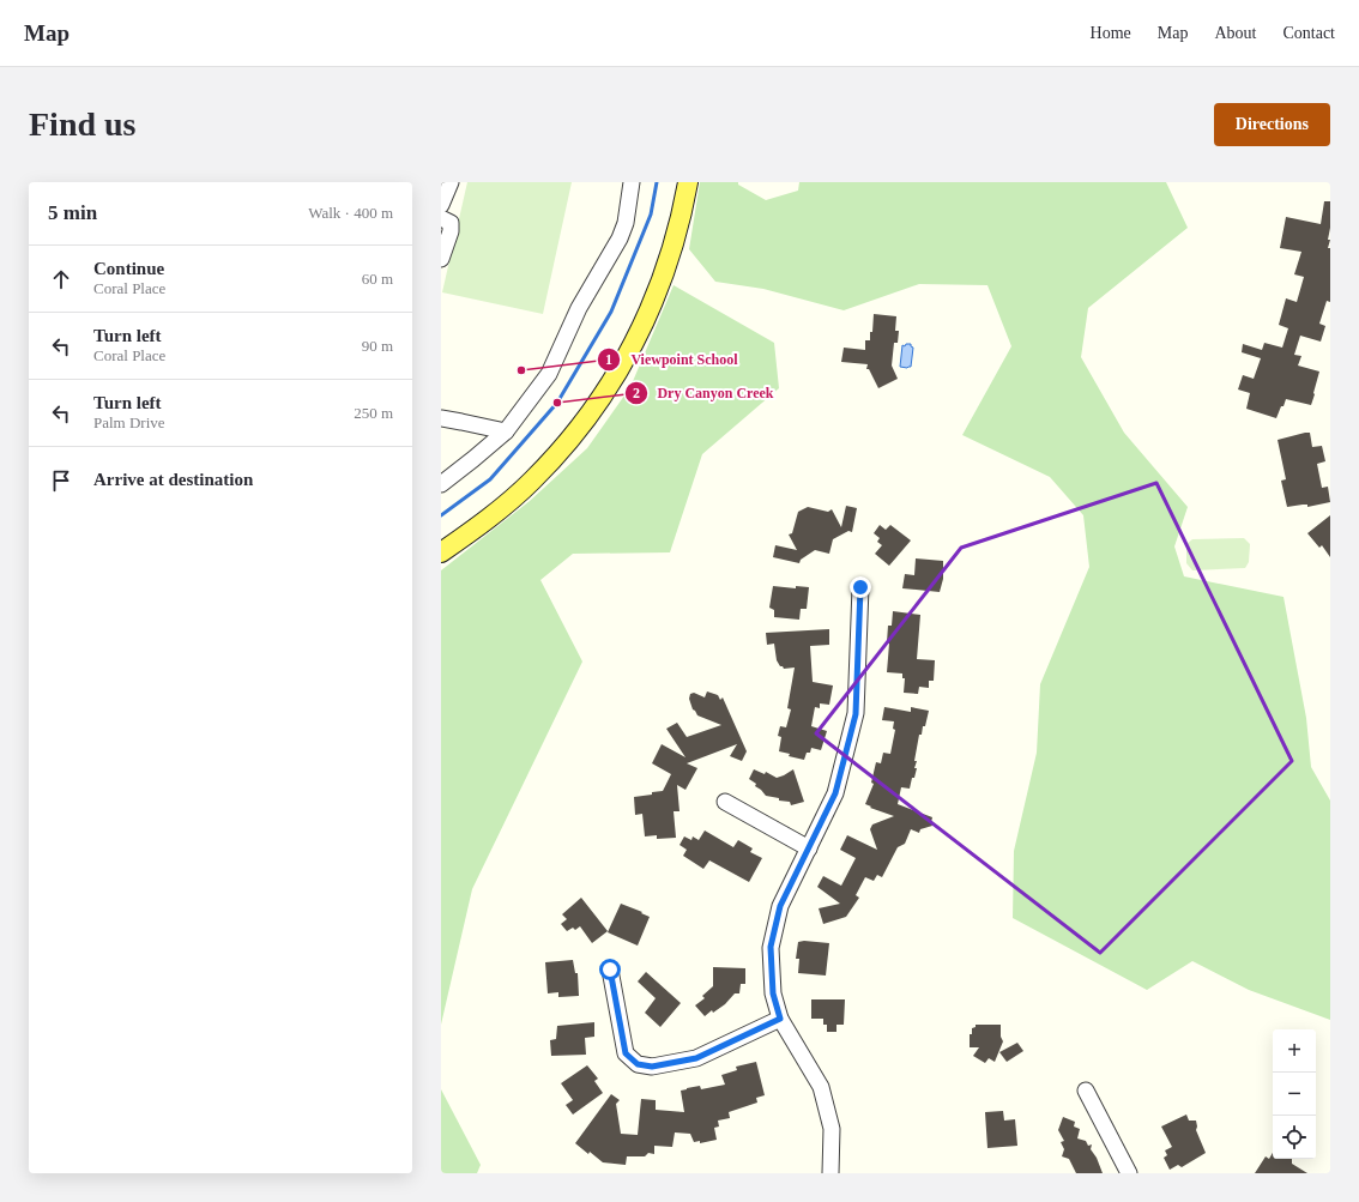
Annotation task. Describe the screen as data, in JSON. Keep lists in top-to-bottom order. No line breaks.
{"places":["Viewpoint School","Dry Canyon Creek"],"page":{"header":"Map","nav":["Home","Map","About","Contact"],"buttons":"Directions","title":"Find us","heading":["5 min","Walk · 400 m"],"list":[["Continue","Coral Place","60 m"],["Turn left","Coral Place","90 m"],["Turn left","Palm Drive","250 m"],"Arrive at destination"],"map_buttons":["+","−"]}}
